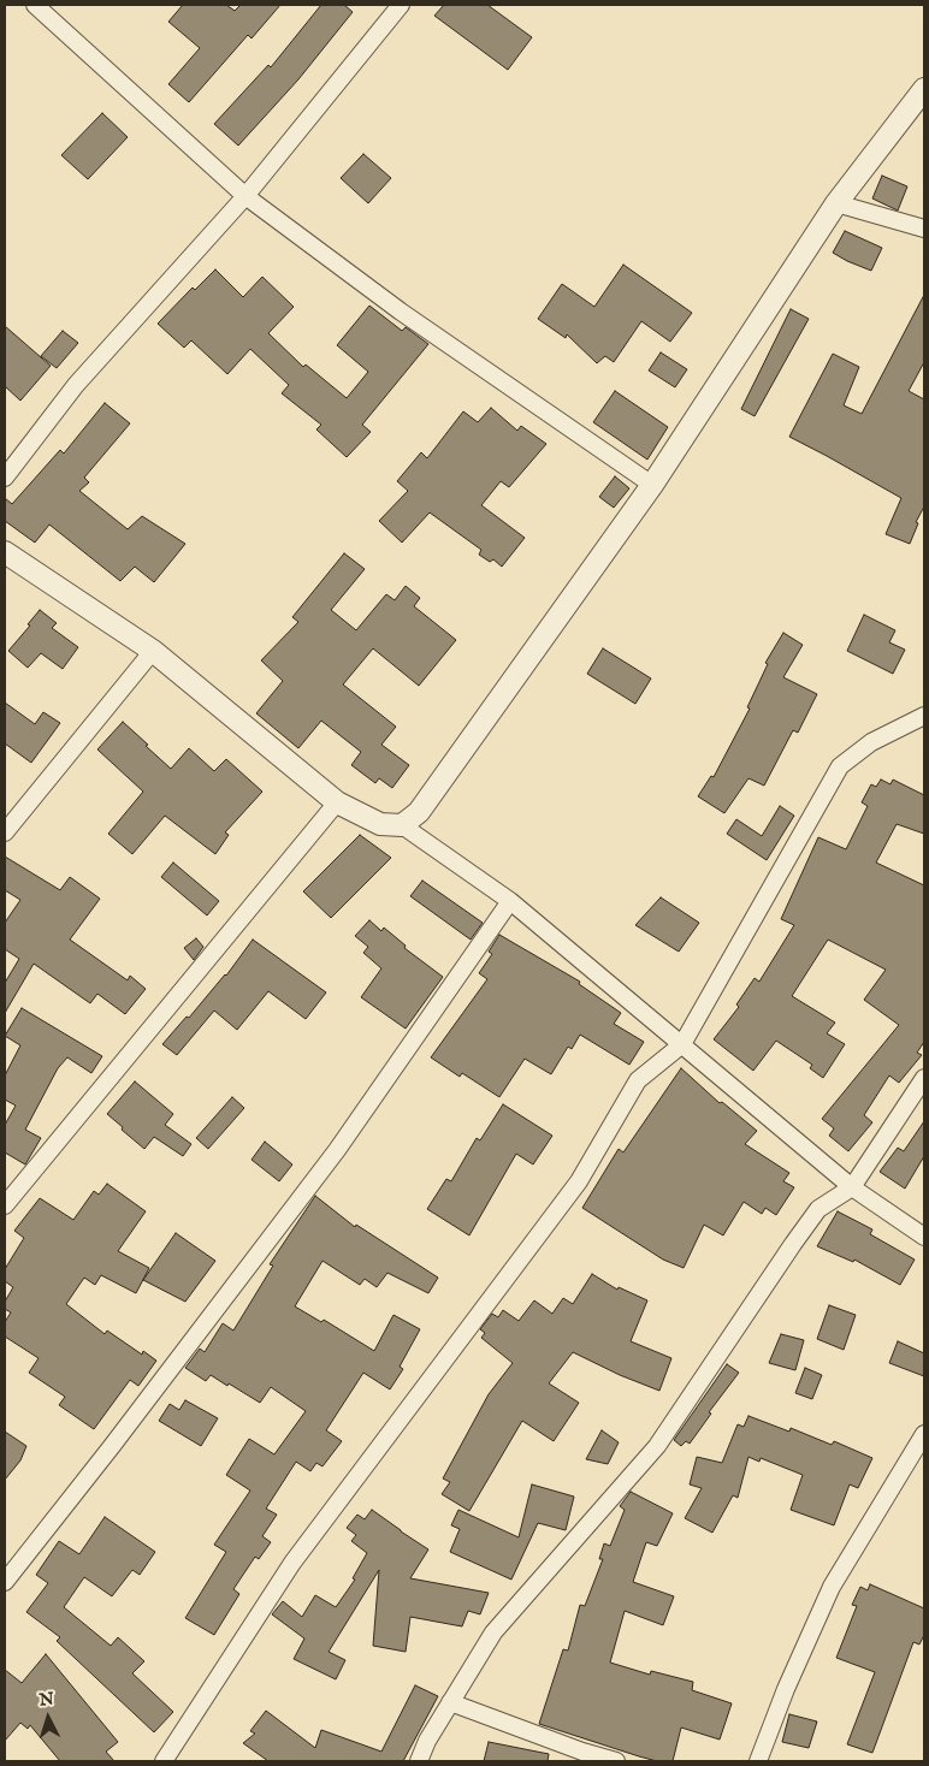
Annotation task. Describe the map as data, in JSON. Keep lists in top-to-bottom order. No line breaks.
{"north":"top"}
